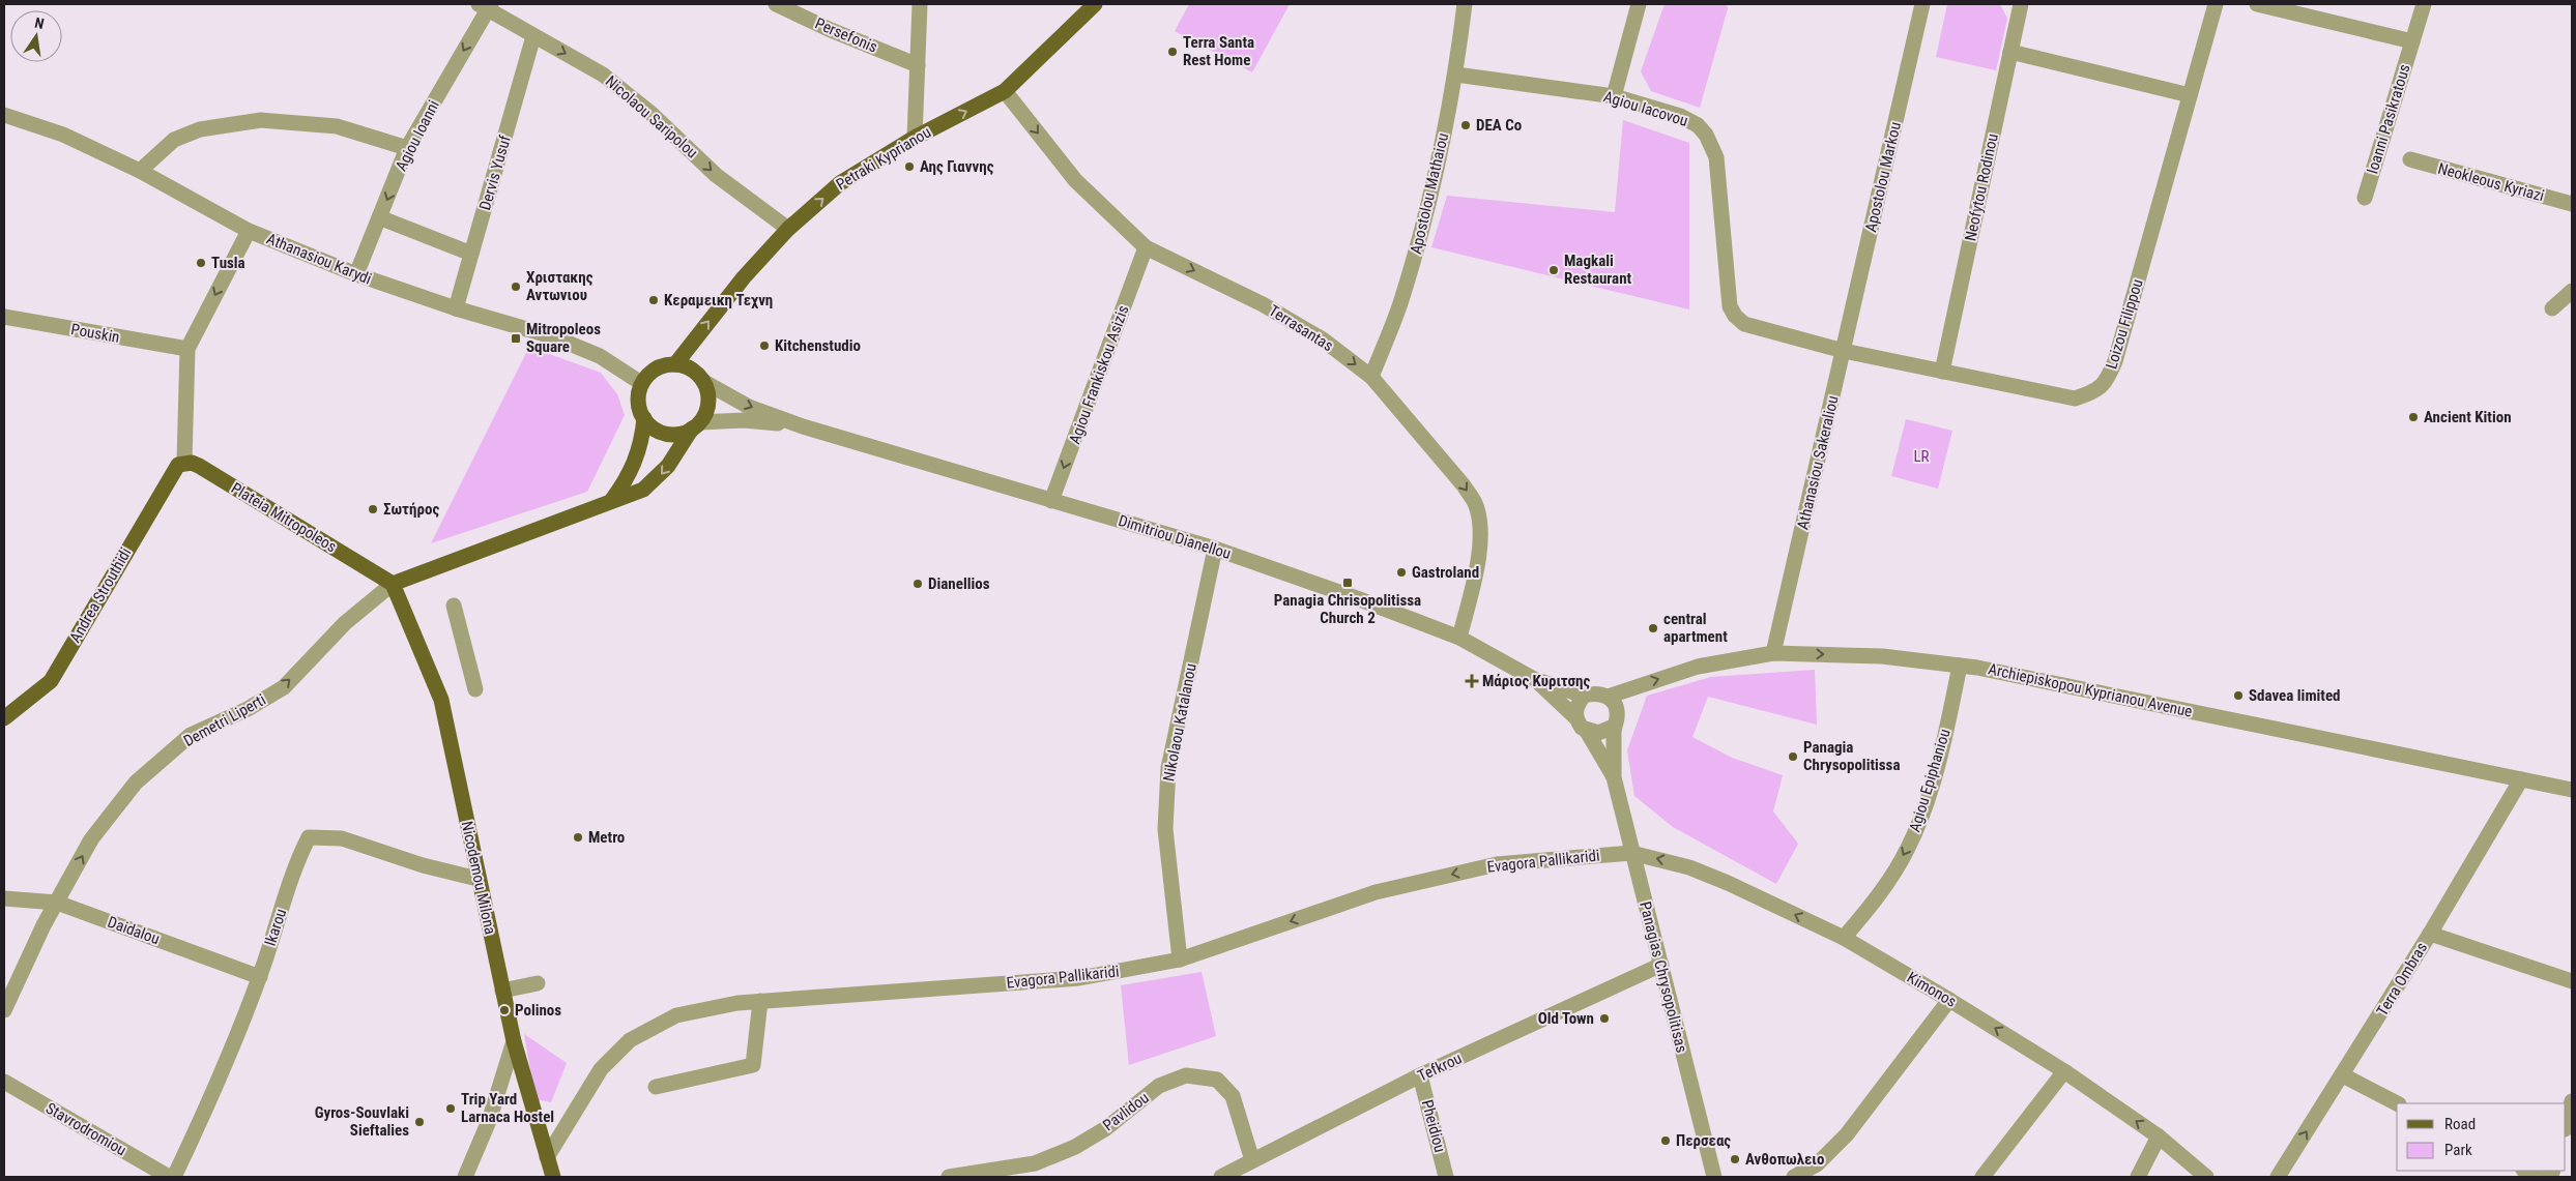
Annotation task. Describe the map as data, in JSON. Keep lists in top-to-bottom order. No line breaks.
{"streets":{"main road":["Petraki Kyprianou","Plateia Mitropoleos","Andrea Strouthidi","Nicodemou Milona"],"street":["Persefonis","Agiou Iacovou","Nicolaou Saripolou","Ioanni Pasikratous","Agiou Ioanni","Dervis Yusuf","Apostolou Markou","Neokleous Kyriazi","Neofytou Rodinou","Apostolou Mathaiou","Athanasiou Karydi","Loizou Filippou","Terrasantas","Pouskin","Agiou Frankiskou Asizis","Athanasiou Sakeraliou","Dimitriou Dianellou","Archiepiskopou Kyprianou Avenue","Demetri Liperti","Nikolaou Katalanou","Agiou Epiphaniou","Evagora Pallikaridi","Ikarou","Daidalou","Panagias Chrysopolitisas","Terra Ombras","Kimonos","Tefkrou","Pavlidou","Pheidiou","Stavrodromiou"]},"crossings":[["Agiou Iacovou","Apostolou Markou"],["Agiou Iacovou","Apostolou Mathaiou"],["Agiou Iacovou","Loizou Filippou"],["Agiou Iacovou","Athanasiou Sakeraliou"],["Nicolaou Saripolou","Agiou Ioanni"],["Nicolaou Saripolou","Petraki Kyprianou"],["Nicolaou Saripolou","Dervis Yusuf"],["Agiou Ioanni","Athanasiou Karydi"],["Petraki Kyprianou","Athanasiou Karydi"],["Petraki Kyprianou","Terrasantas"],["Petraki Kyprianou","Dimitriou Dianellou"],["Dervis Yusuf","Athanasiou Karydi"],["Apostolou Markou","Loizou Filippou"],["Apostolou Markou","Athanasiou Sakeraliou"],["Neofytou Rodinou","Loizou Filippou"],["Apostolou Mathaiou","Terrasantas"],["Athanasiou Karydi","Dimitriou Dianellou"],["Loizou Filippou","Athanasiou Sakeraliou"],["Terrasantas","Agiou Frankiskou Asizis"],["Terrasantas","Dimitriou Dianellou"],["Agiou Frankiskou Asizis","Dimitriou Dianellou"],["Athanasiou Sakeraliou","Archiepiskopou Kyprianou Avenue"],["Plateia Mitropoleos","Andrea Strouthidi"],["Plateia Mitropoleos","Demetri Liperti"],["Plateia Mitropoleos","Nicodemou Milona"],["Dimitriou Dianellou","Archiepiskopou Kyprianou Avenue"],["Dimitriou Dianellou","Nikolaou Katalanou"],["Dimitriou Dianellou","Panagias Chrysopolitisas"],["Archiepiskopou Kyprianou Avenue","Agiou Epiphaniou"],["Archiepiskopou Kyprianou Avenue","Panagias Chrysopolitisas"],["Archiepiskopou Kyprianou Avenue","Terra Ombras"],["Demetri Liperti","Nicodemou Milona"],["Demetri Liperti","Daidalou"],["Nikolaou Katalanou","Evagora Pallikaridi"],["Agiou Epiphaniou","Kimonos"],["Evagora Pallikaridi","Nicodemou Milona"],["Evagora Pallikaridi","Panagias Chrysopolitisas"],["Evagora Pallikaridi","Kimonos"],["Nicodemou Milona","Ikarou"],["Ikarou","Daidalou"],["Panagias Chrysopolitisas","Kimonos"],["Panagias Chrysopolitisas","Tefkrou"],["Tefkrou","Pavlidou"],["Tefkrou","Pheidiou"]],"one_way":["Nicolaou Saripolou","Agiou Ioanni","Petraki Kyprianou","Terrasantas","Agiou Frankiskou Asizis","Archiepiskopou Kyprianou Avenue","Demetri Liperti","Agiou Epiphaniou","Evagora Pallikaridi","Kimonos"],"parks":["LR"],"places":{"other":["Terra Santa Rest Home","DEA Co","Αης Γιαννης","Tusla","Magkali Restaurant","Χριστακης Αντωνιου","Κεραμεικη Τεχνη","Kitchenstudio","Ancient Kition","Σωτήρος","Gastroland","Dianellios","central apartment","Sdavea limited","Panagia Chrysopolitissa","Metro","Polinos","Old Town","Trip Yard Larnaca Hostel","Gyros-Souvlaki Sieftalies","Περσεας","Ανθοπωλειο"],"transit":["Mitropoleos Square","Panagia Chrisopolitissa Church 2"],"health":["Μάριος Κυριτσης"]},"legend":["Road","Park"],"north":"top"}
